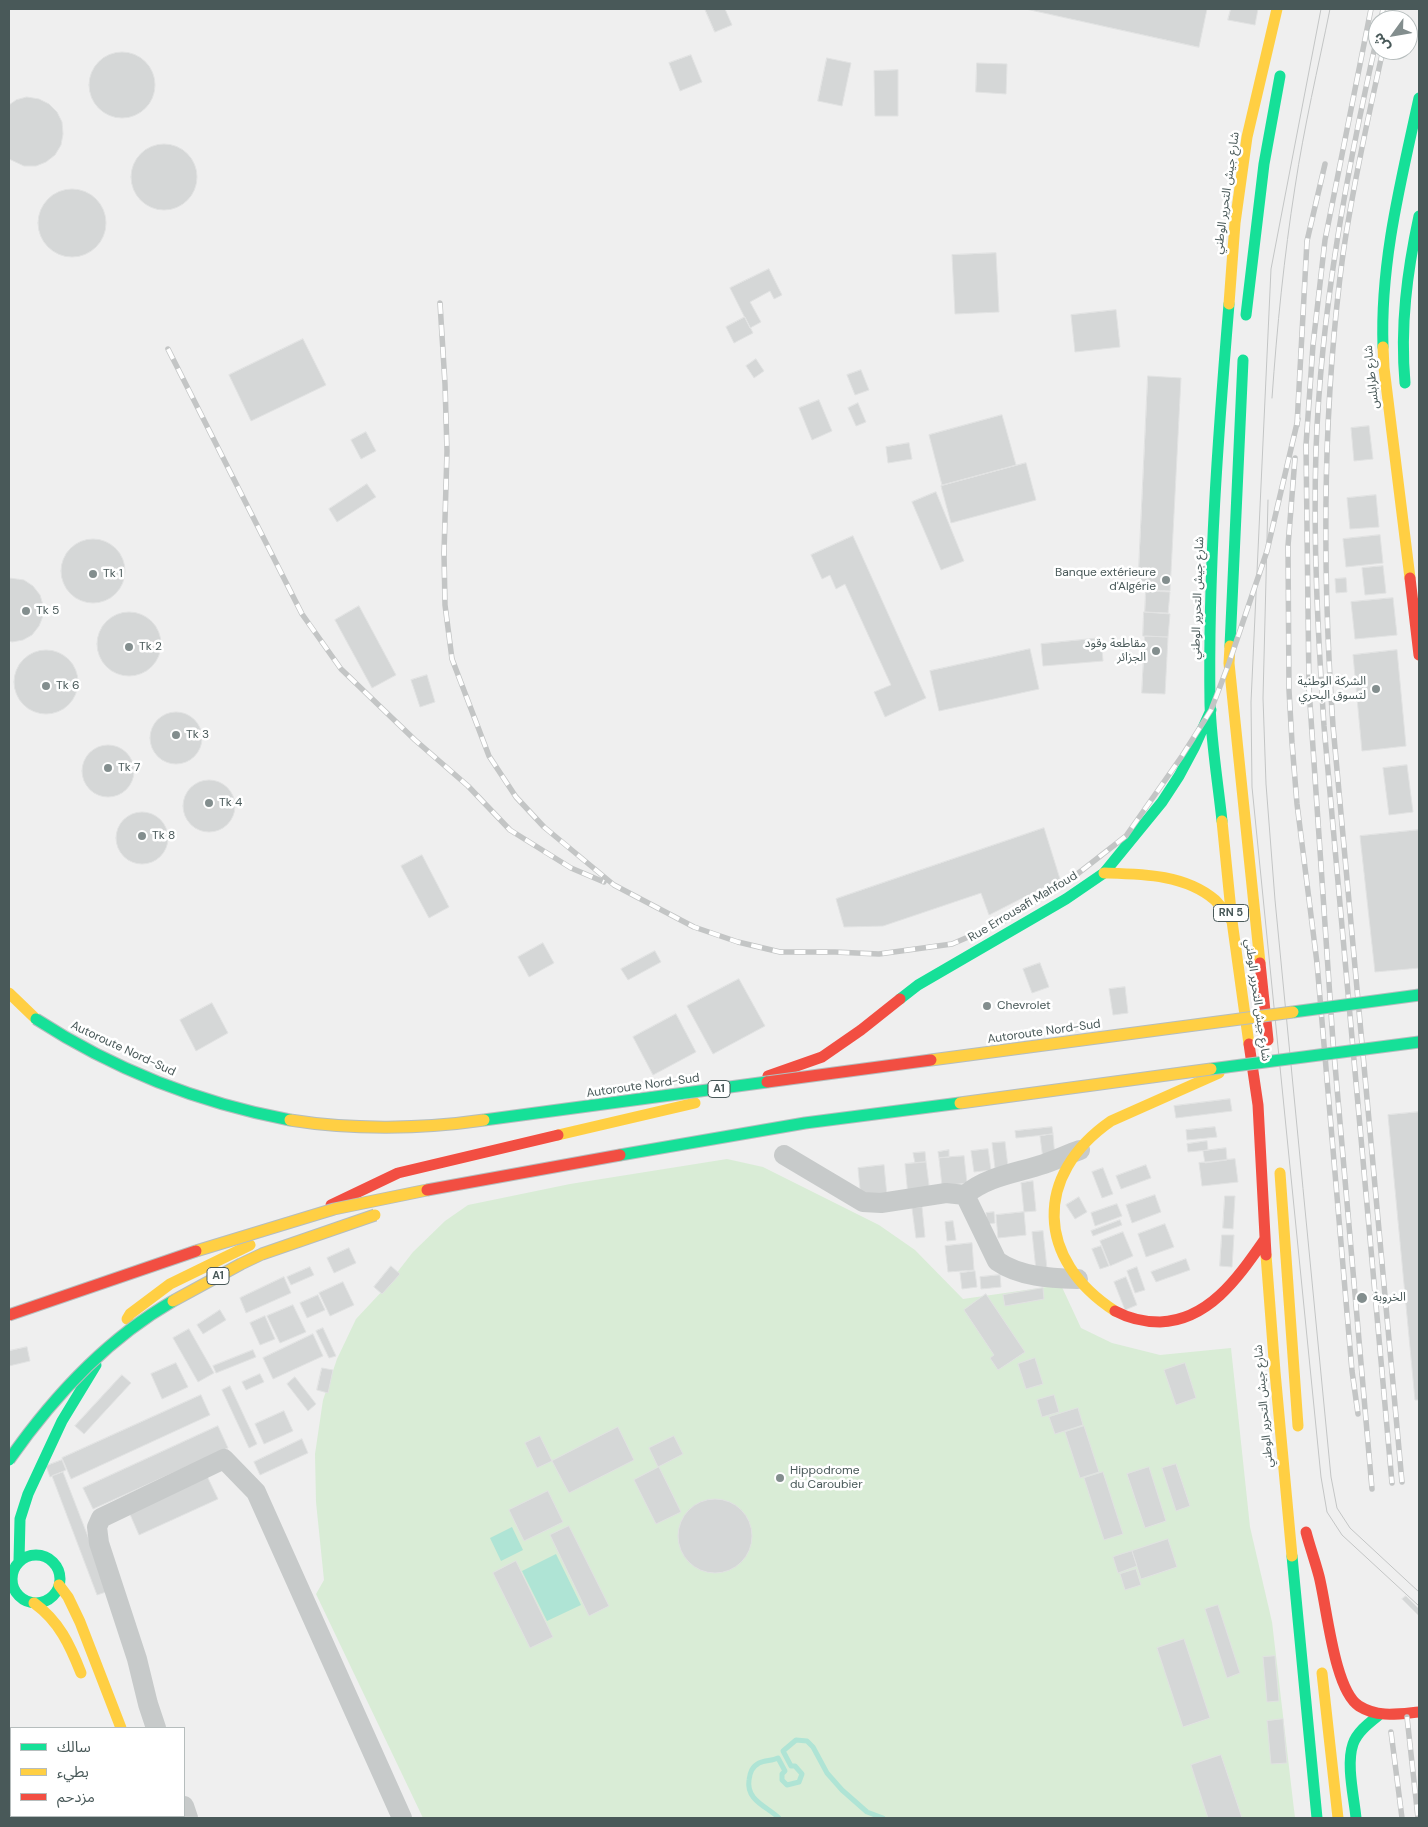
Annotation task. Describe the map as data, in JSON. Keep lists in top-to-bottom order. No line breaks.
{"streets":{"main road":["شارع جيش التحرير الوطني","شارع طرابلس","Rue Errousafi Mahfoud","RN 5","Autoroute Nord-Sud","A1"]},"crossings":[["شارع جيش التحرير الوطني","Rue Errousafi Mahfoud"]],"places":["Tk 1","Banque extérieure d'Algérie","Tk 5","Tk 2","مقاطعة وقود الجزائر","Tk 6","الشركة الوطنية لتسوق البحري","Tk 3","Tk 7","Tk 4","Tk 8","Chevrolet","الخروبة","Hippodrome du Caroubier"],"legend":["سالك","بطيء","مزدحم"],"north":"bottom left"}
